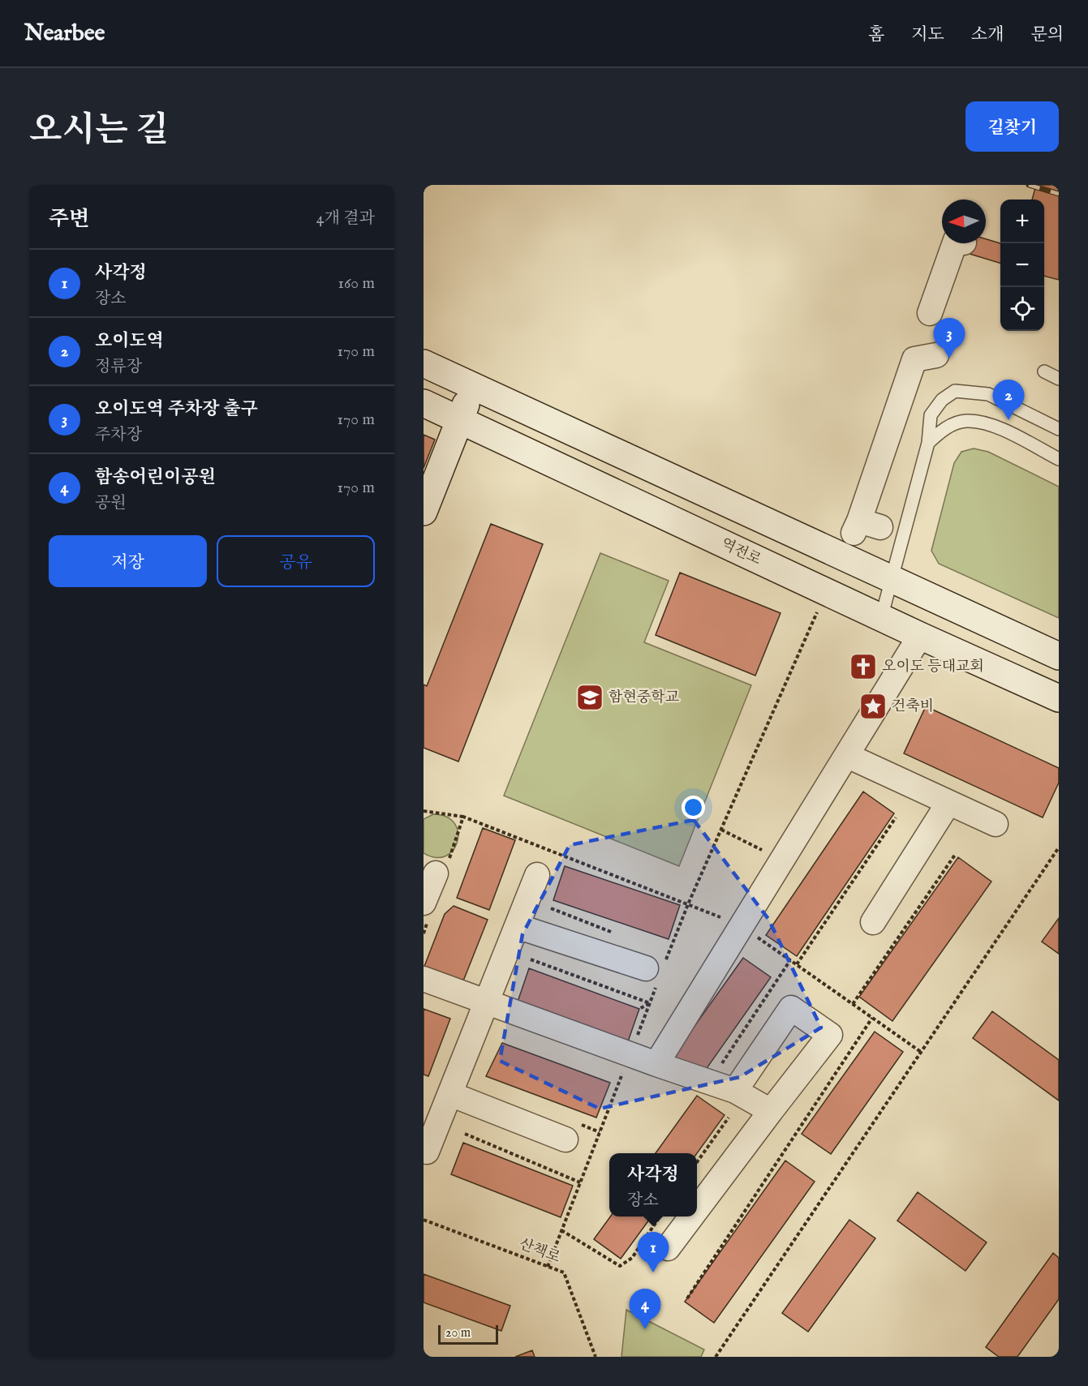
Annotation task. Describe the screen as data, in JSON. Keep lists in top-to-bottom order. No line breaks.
{"streets":{"main road":["역전로"],"path":["산책로"]},"places":{"church":["오이도 등대교회"],"school or university":["함현중학교"],"place":["건축비"]},"scale_bar":"20 m","north":"left","page":{"header":"Nearbee","nav":["홈","지도","소개","문의"],"title":"오시는 길","buttons":["길찾기",["저장","공유"]],"heading":["주변","4개 결과"],"map_buttons":["+","−"],"list":[{"mark":"1","name":"사각정","note":"장소","value":"160 m"},{"mark":"2","name":"오이도역","note":"정류장","value":"170 m"},{"mark":"3","name":"오이도역 주차장 출구","note":"주차장","value":"170 m"},{"mark":"4","name":"함송어린이공원","note":"공원","value":"170 m"}],"pins":["3","2","1","4"],"popup":["사각정","장소"],"scale":"20 m"}}
